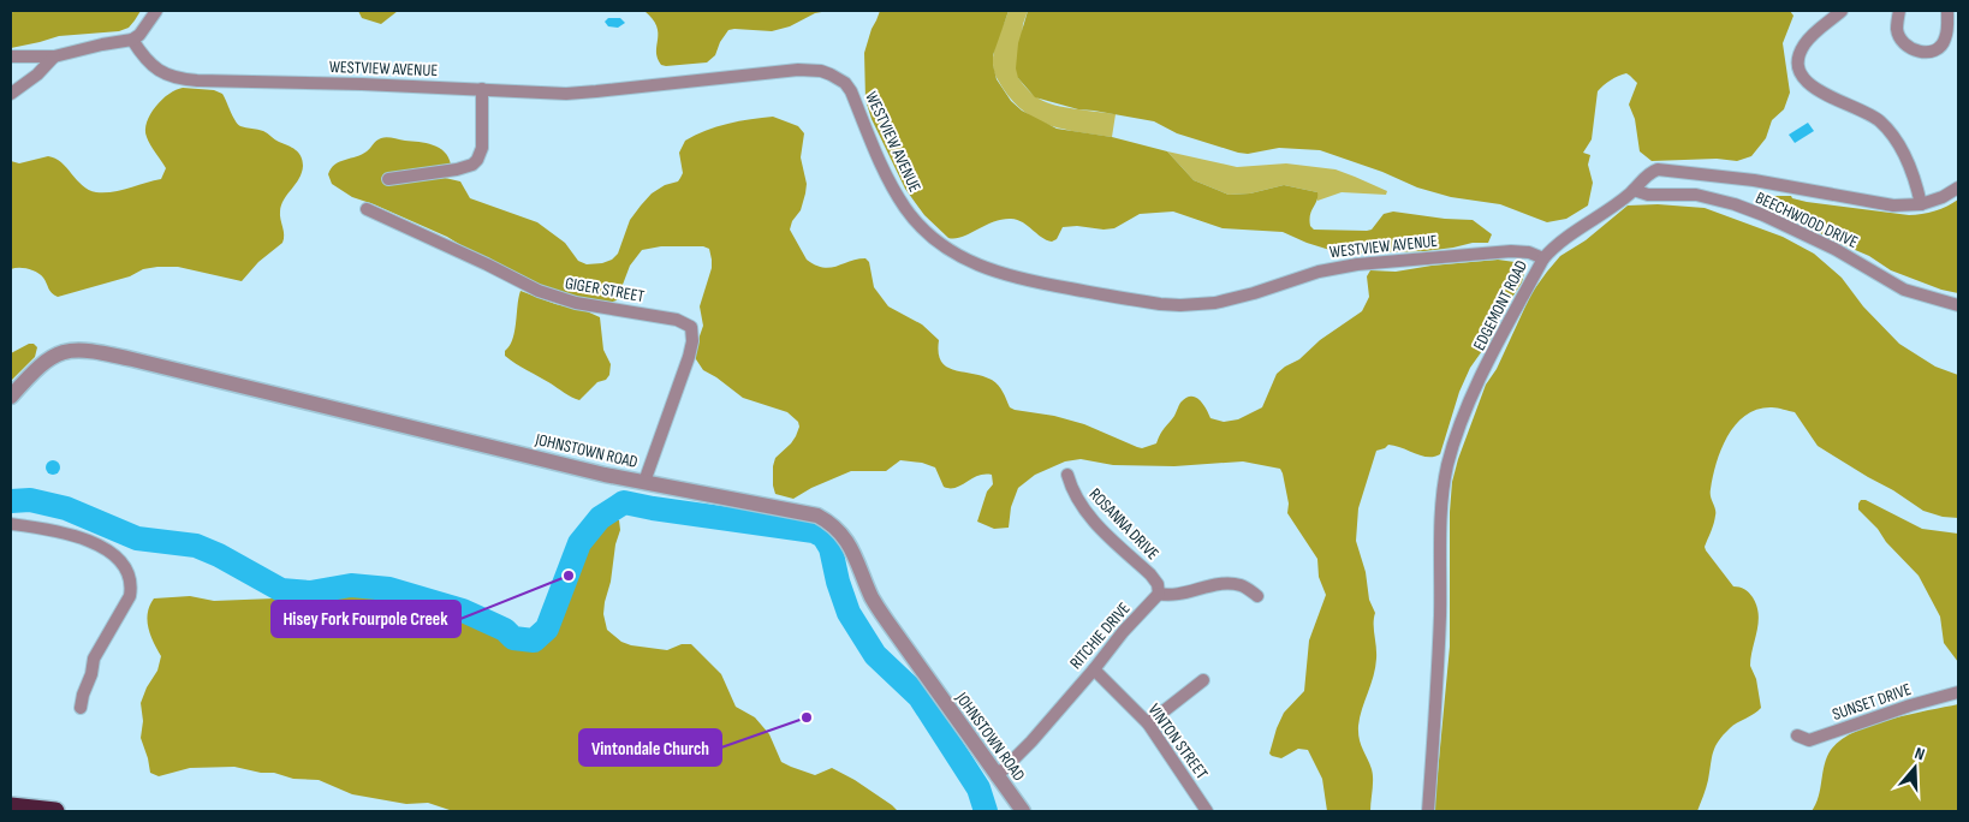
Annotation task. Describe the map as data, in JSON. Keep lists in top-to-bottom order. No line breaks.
{"streets":{"street":["WESTVIEW AVENUE","BEECHWOOD DRIVE","GIGER STREET","EDGEMONT ROAD","JOHNSTOWN ROAD","ROSANNA DRIVE","RITCHIE DRIVE","SUNSET DRIVE","VINTON STREET"]},"crossings":[["WESTVIEW AVENUE","EDGEMONT ROAD"],["BEECHWOOD DRIVE","EDGEMONT ROAD"],["GIGER STREET","JOHNSTOWN ROAD"],["JOHNSTOWN ROAD","RITCHIE DRIVE"],["ROSANNA DRIVE","RITCHIE DRIVE"],["RITCHIE DRIVE","VINTON STREET"]],"places":["Hisey Fork Fourpole Creek","Vintondale Church"],"north":"top"}
